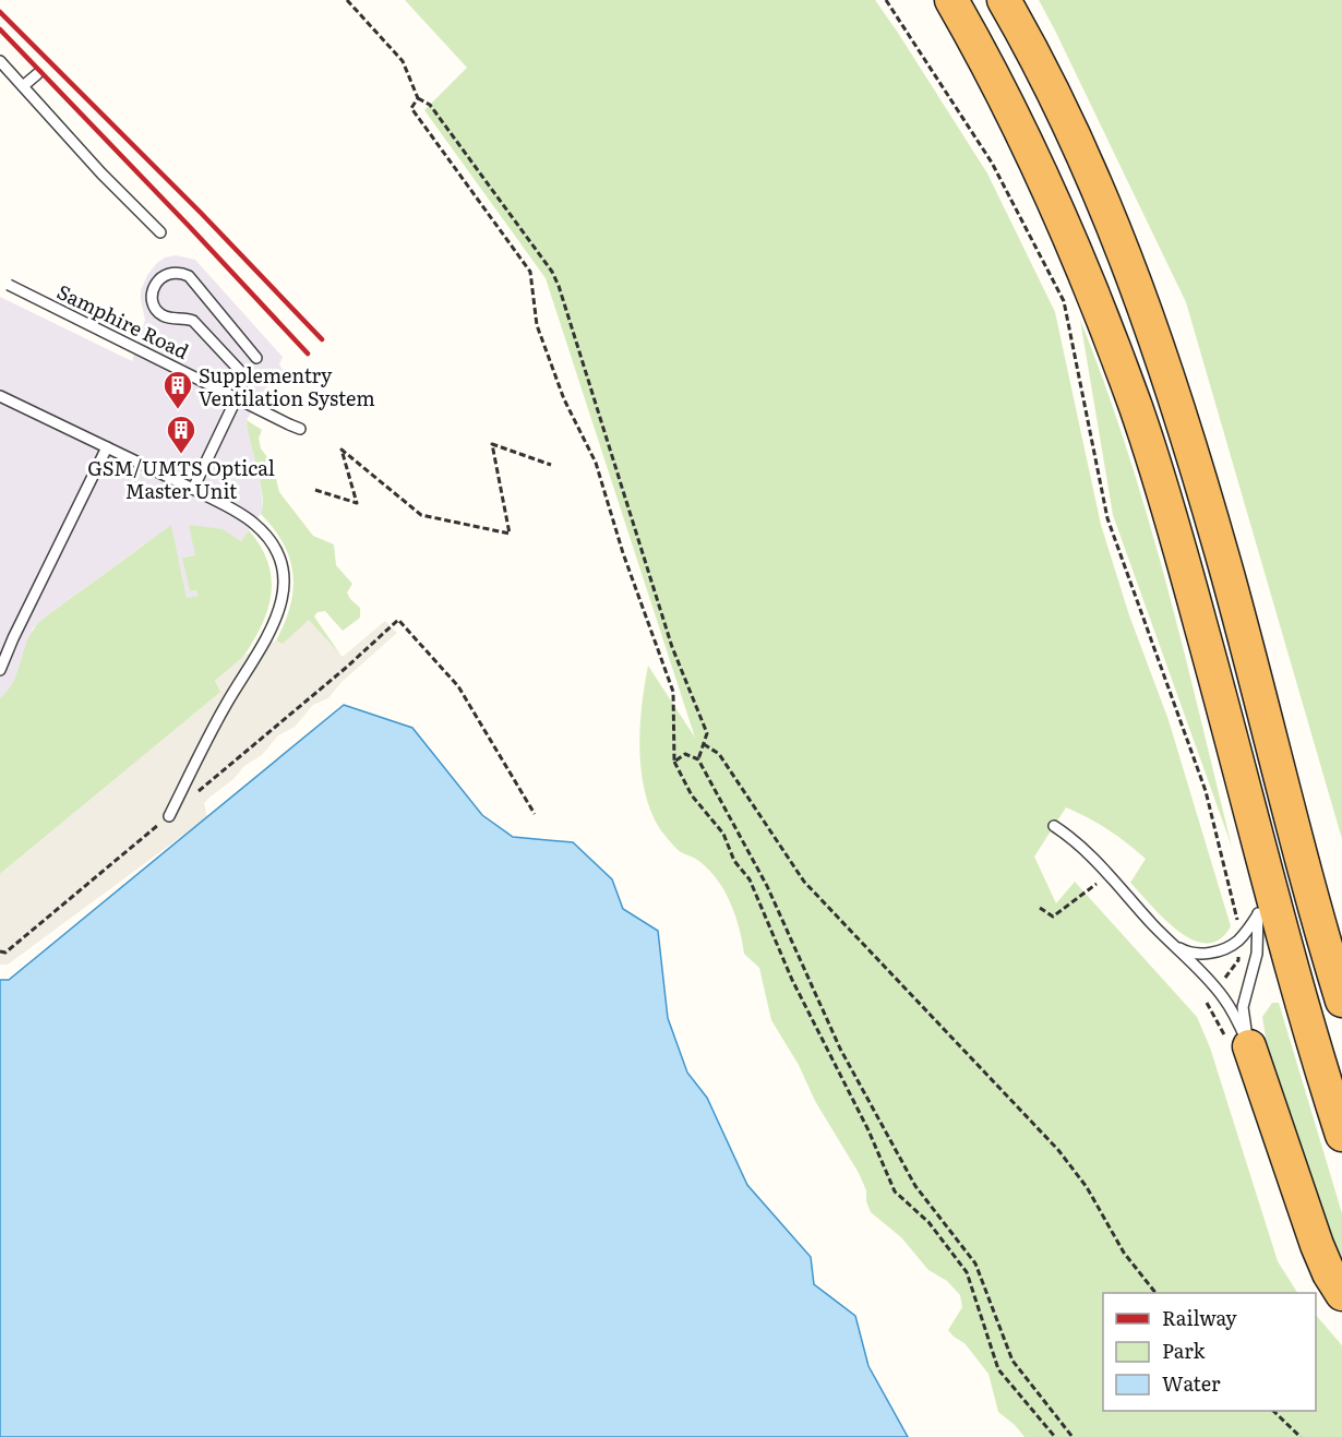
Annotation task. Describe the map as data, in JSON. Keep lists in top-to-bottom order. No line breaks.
{"streets":{"lane":["Samphire Road"]},"places":{"building":["Supplementry Ventilation System","GSM/UMTS Optical Master Unit"]},"legend":["Railway","Park","Water"]}
